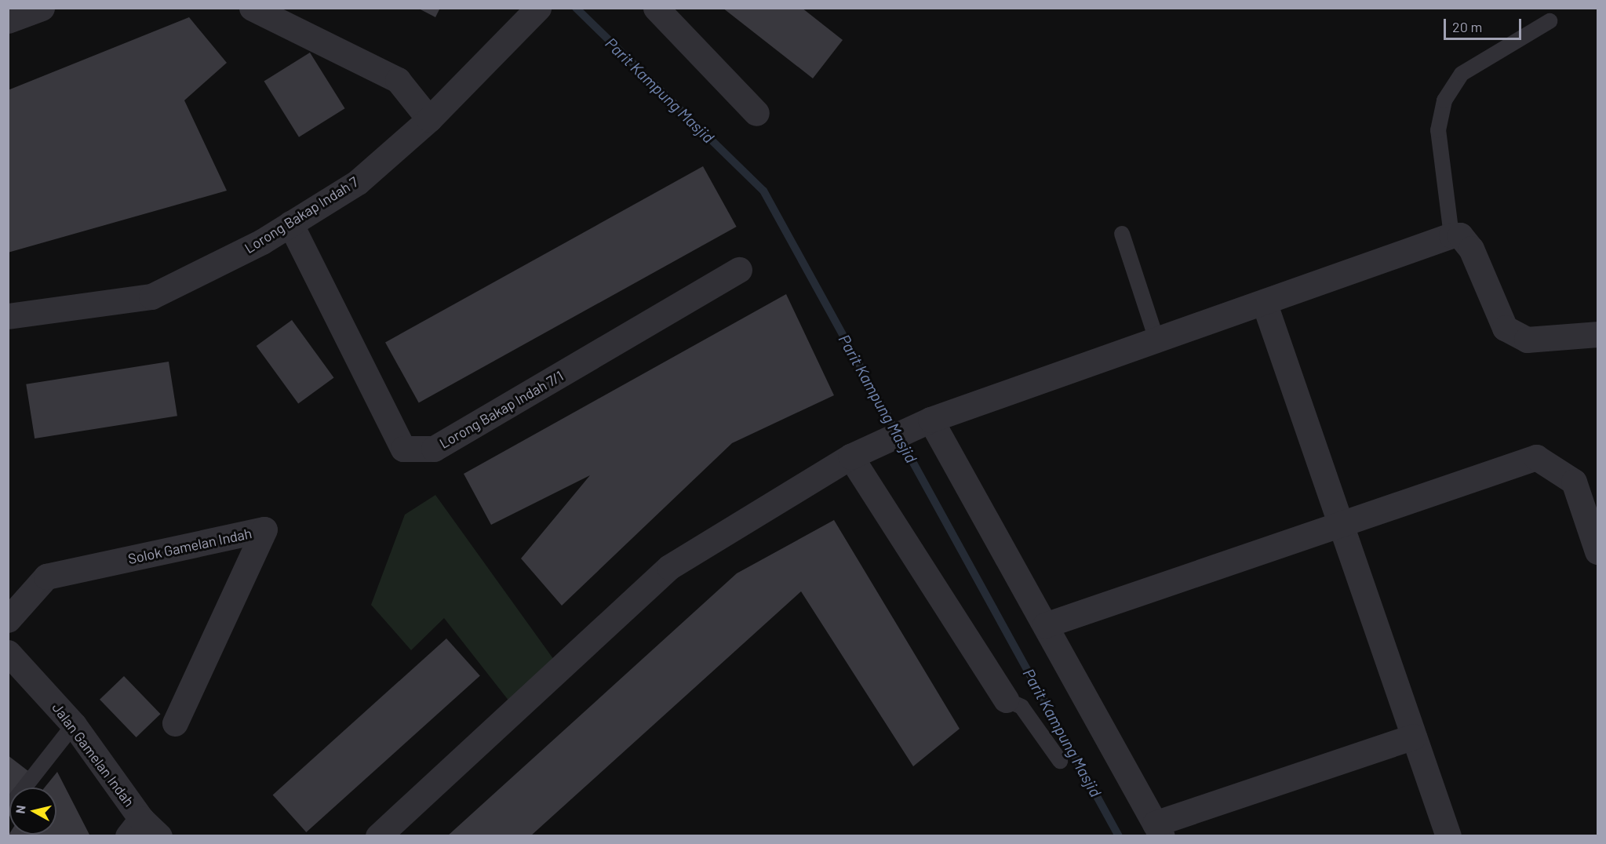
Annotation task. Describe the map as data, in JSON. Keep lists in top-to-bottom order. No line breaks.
{"streets":{"street":["Lorong Bakap Indah 7","Lorong Bakap Indah 7/1","Solok Gamelan Indah","Jalan Gamelan Indah"]},"crossings":[["Lorong Bakap Indah 7","Lorong Bakap Indah 7/1"]],"water":["Parit Kampung Masjid"],"scale_bar":"20 m","north":"left"}
